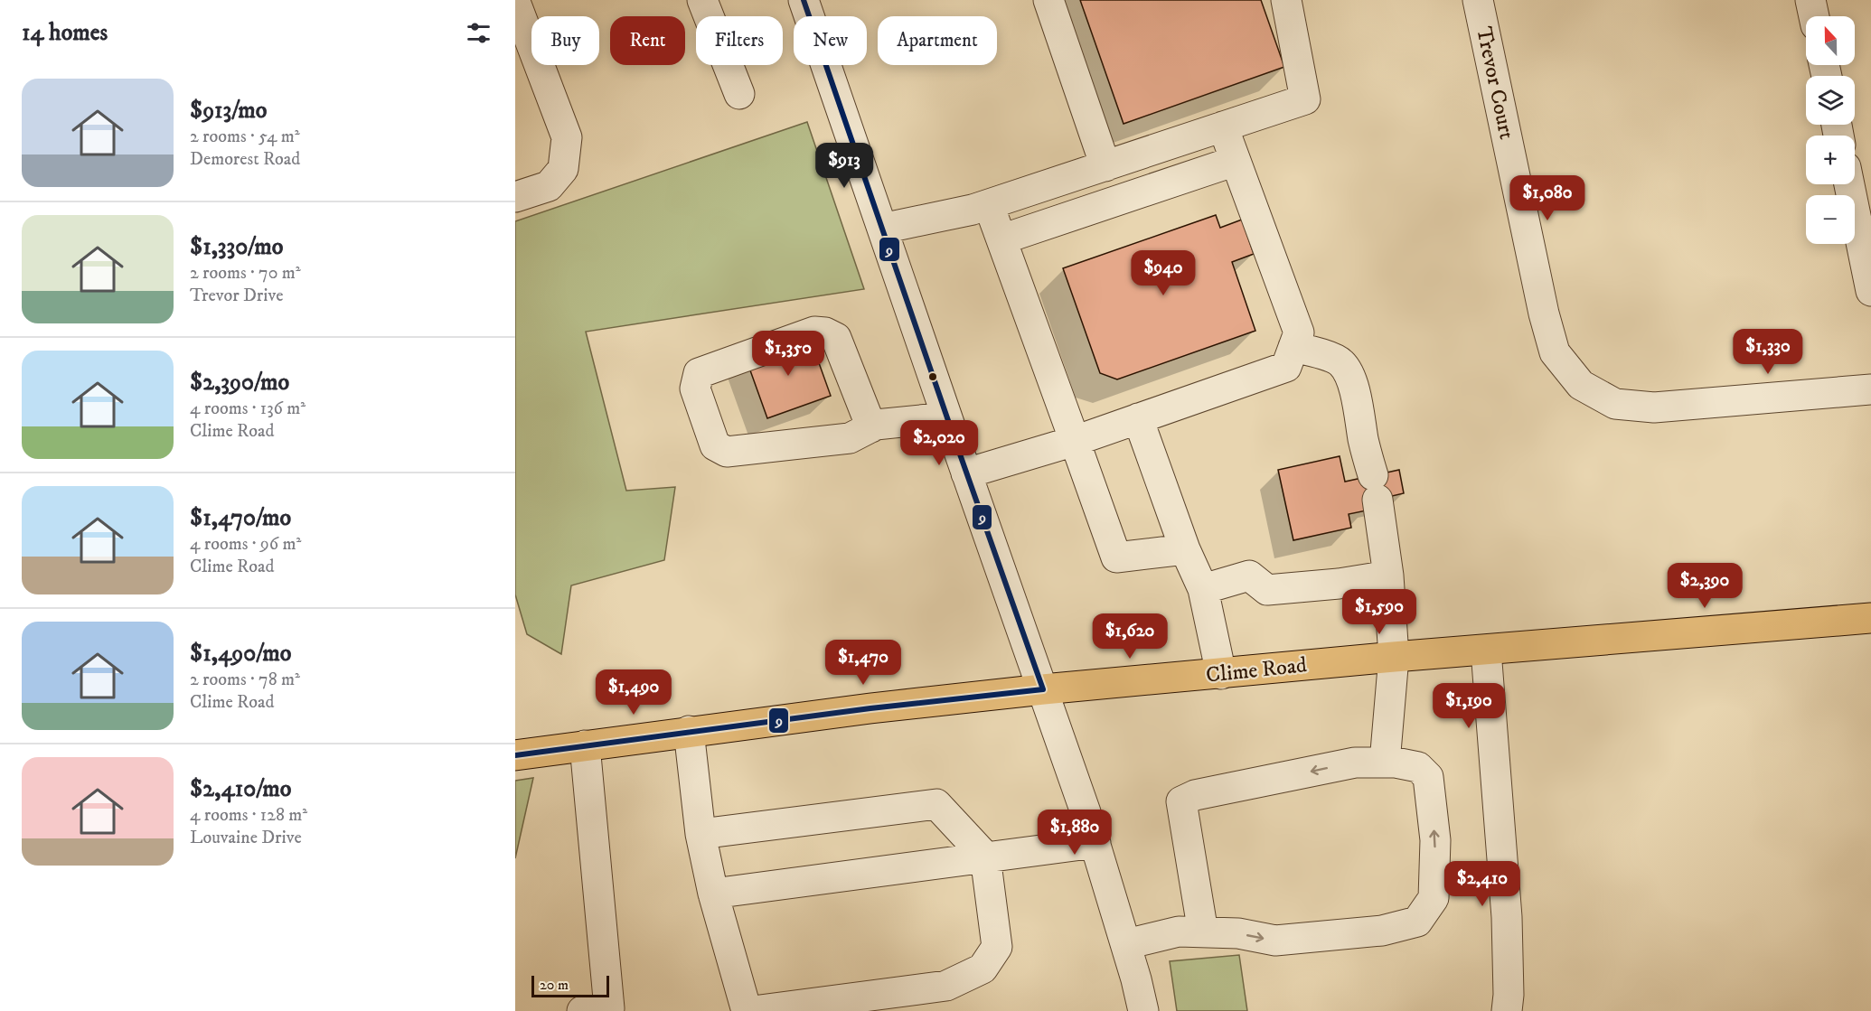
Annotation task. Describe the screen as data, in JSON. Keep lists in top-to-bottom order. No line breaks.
{"streets":{"main road":["Clime Road"],"street":["Trevor Court"]},"lines":["transit line 9"],"scale_bar":"20 m","north":"top","page":{"heading":"14 homes","map_buttons":["+","−"],"chip":["Buy","Rent","Filters","New","Apartment"],"list":[{"name":"$913/mo","note":"2 rooms · 54 m² · Demorest Road"},{"name":"$1,330/mo","note":"2 rooms · 70 m² · Trevor Drive"},{"name":"$2,390/mo","note":"4 rooms · 136 m² · Clime Road"},{"name":"$1,470/mo","note":"4 rooms · 96 m² · Clime Road"},{"name":"$1,490/mo","note":"2 rooms · 78 m² · Clime Road"},{"name":"$2,410/mo","note":"4 rooms · 128 m² · Louvaine Drive"}],"price":["$913","$1,080","$940","$1,330","$1,350","$2,020","$2,390","$1,590","$1,620","$1,470","$1,490","$1,190","$1,880","$2,410"],"scale":"20 m"}}
